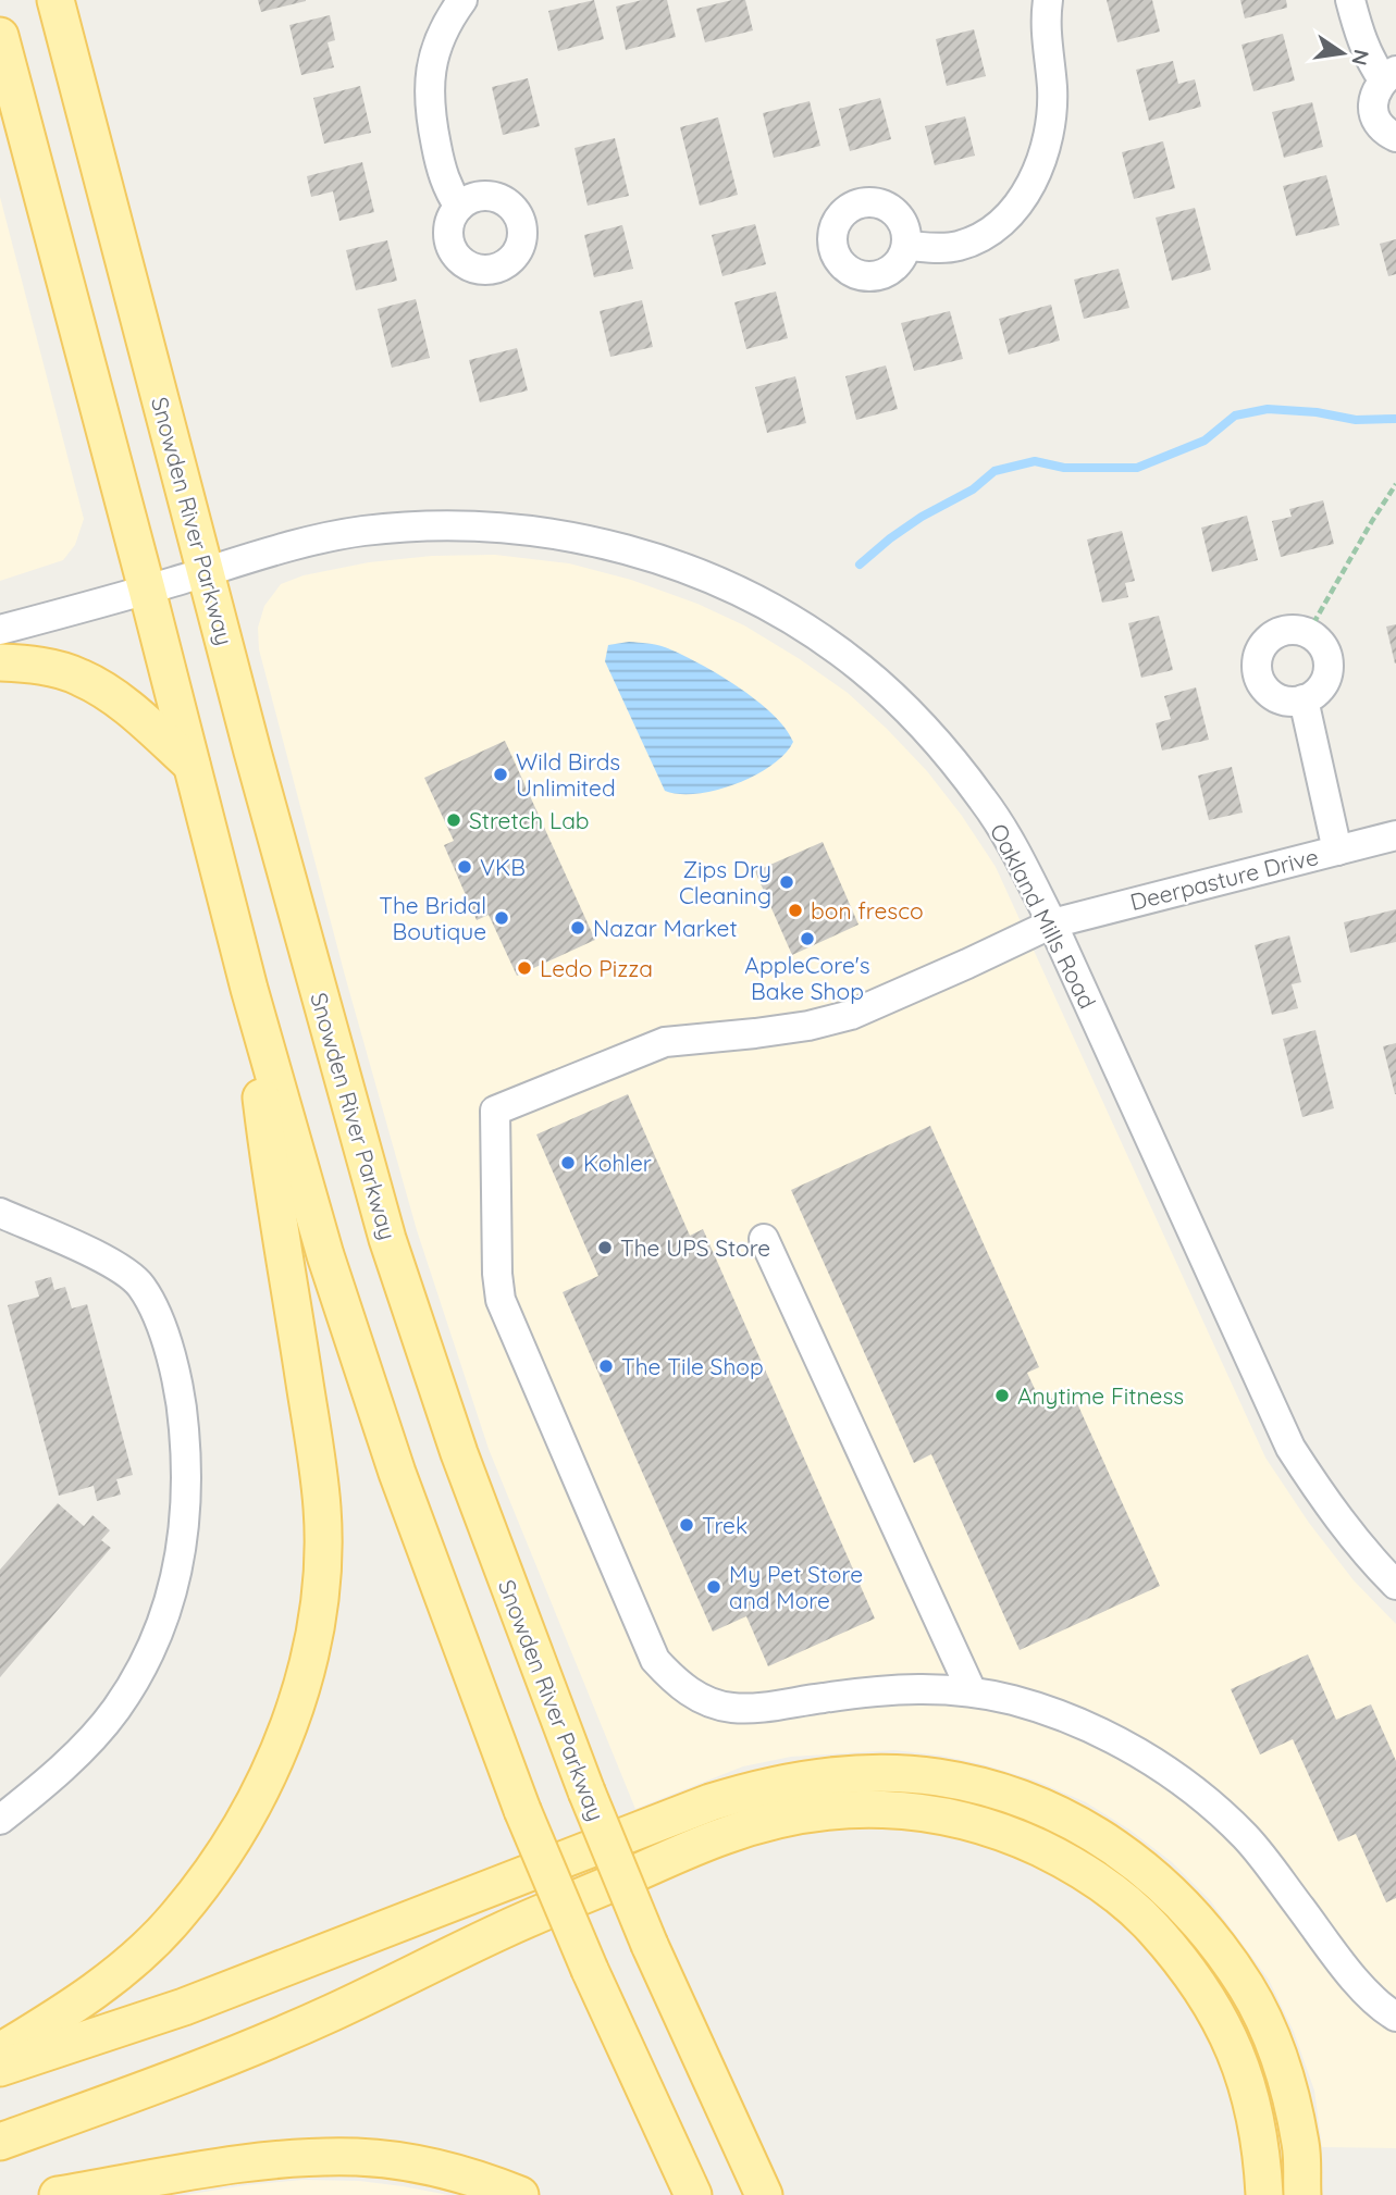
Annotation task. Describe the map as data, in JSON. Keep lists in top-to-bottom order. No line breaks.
{"streets":{"main road":["Snowden River Parkway"],"street":["Deerpasture Drive","Oakland Mills Road"]},"crossings":[["Snowden River Parkway","Oakland Mills Road"],["Deerpasture Drive","Oakland Mills Road"]],"places":["Wild Birds Unlimited","Stretch Lab","VKB","Zips Dry Cleaning","bon fresco","The Bridal Boutique","Nazar Market","AppleCore's Bake Shop","Ledo Pizza","Kohler","The UPS Store","The Tile Shop","Anytime Fitness","Trek","My Pet Store and More"],"north":"right"}
